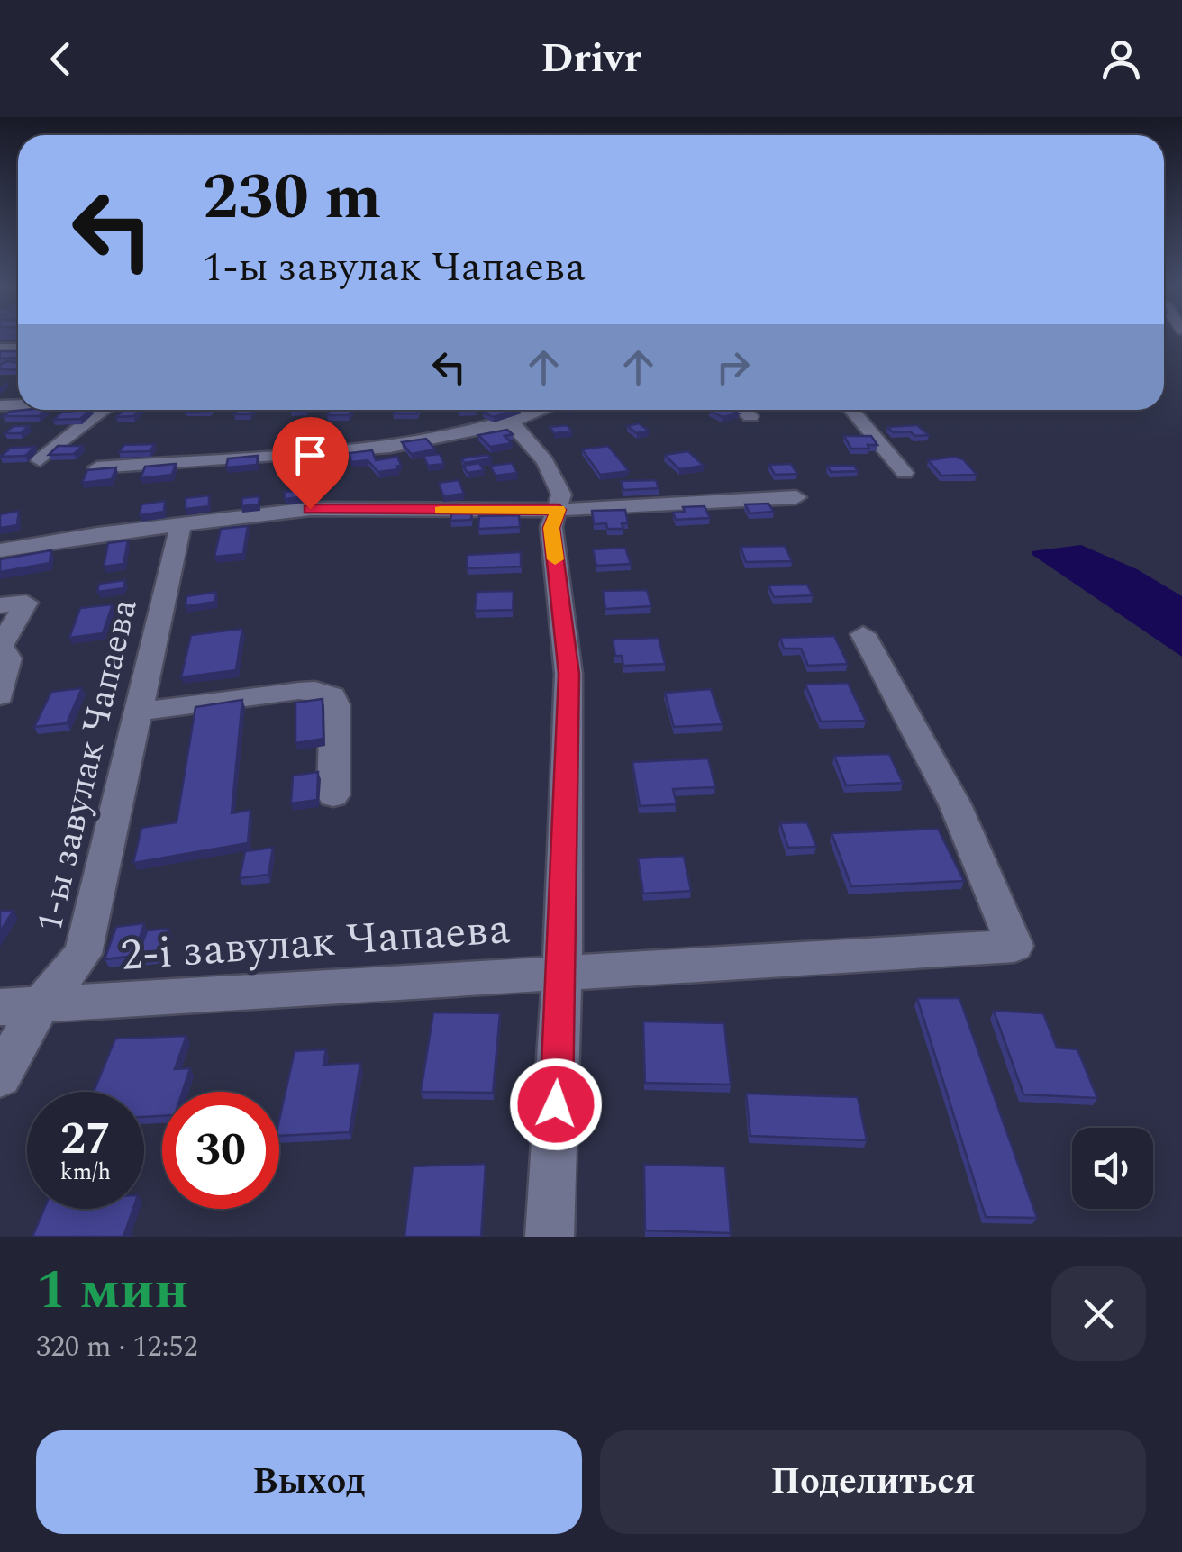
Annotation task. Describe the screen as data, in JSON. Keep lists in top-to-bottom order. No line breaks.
{"streets":{"street":["1-ы завулак Чапаева","2-і завулак Чапаева"]},"crossings":[["1-ы завулак Чапаева","2-і завулак Чапаева"]],"page":{"header":"Drivr","turn":["230 m","1-ы завулак Чапаева"],"speed":"27 km/h","limit":"30","heading":["1 мин","320 m · 12:52"],"buttons":["Выход","Поделиться"]}}
